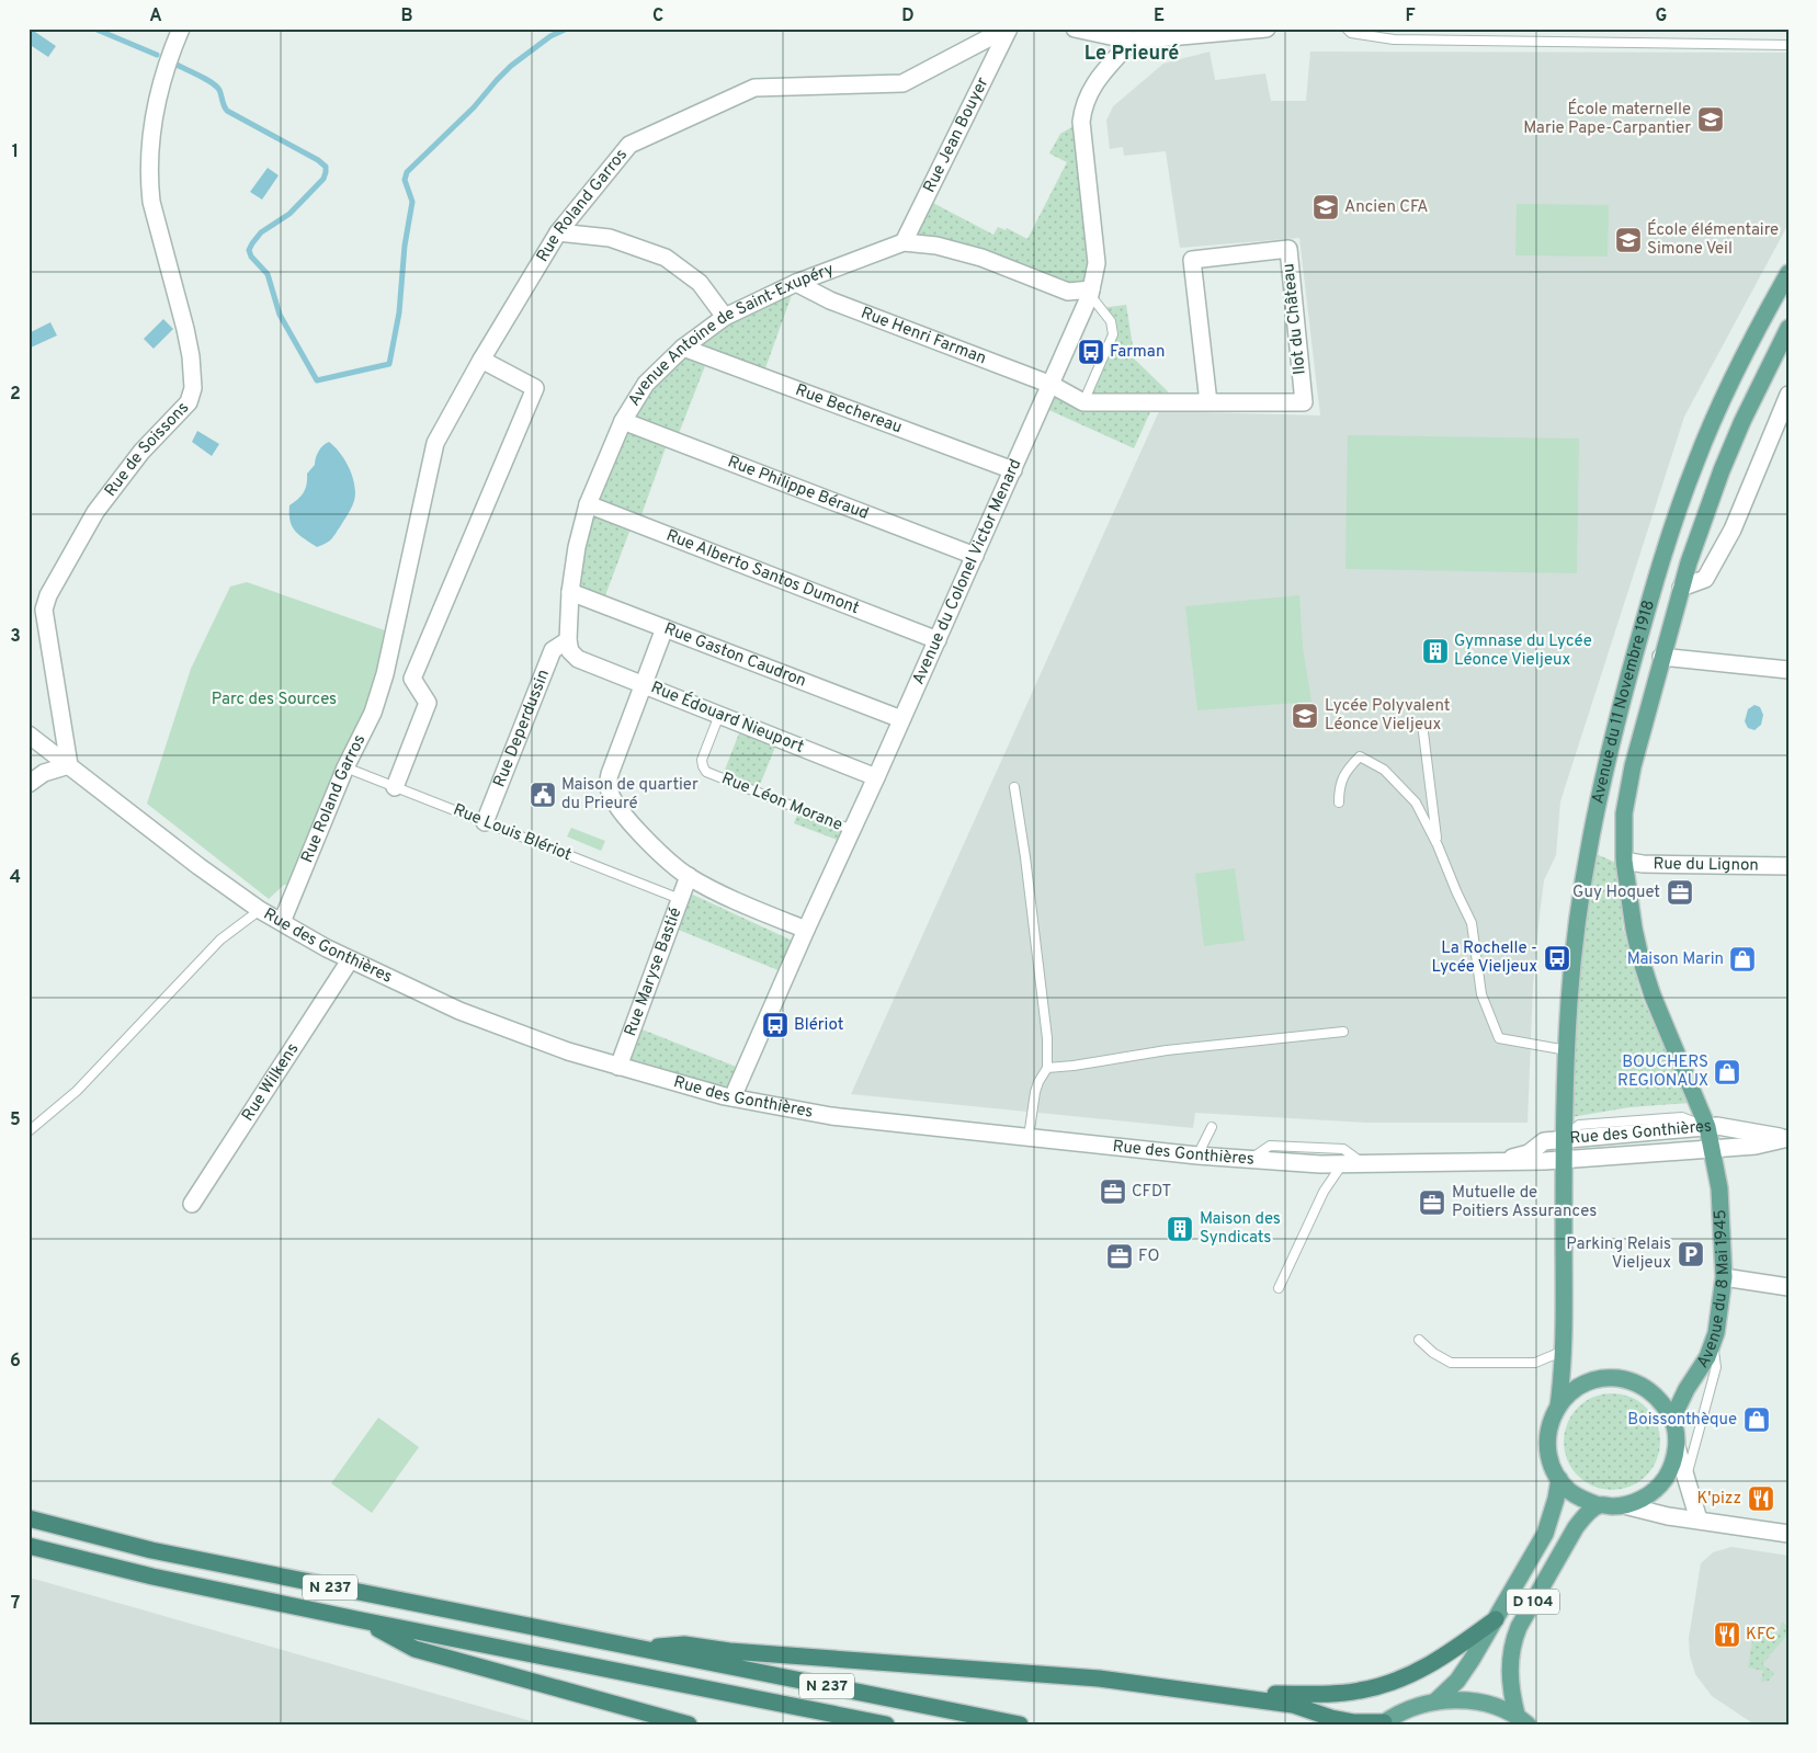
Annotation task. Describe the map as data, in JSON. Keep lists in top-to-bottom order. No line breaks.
{"streets":{"highway":["N 237"],"main road":["Avenue du 11 Novembre 1918","Avenue du 8 Mai 1945","D 104"],"street":["Rue Jean Bouyer","Rue Roland Garros","Ilot du Château","Rue Henri Farman","Avenue Antoine de Saint-Exupéry","Rue Bechereau","Rue de Soissons","Rue Philippe Béraud","Rue Alberto Santos Dumont","Avenue du Colonel Victor Menard","Rue Gaston Caudron","Rue Édouard Nieuport","Rue Deperdussin","Rue du Lignon","Rue des Gonthières","Rue Maryse Bastié","Rue Wilkens"],"lane":["Rue Léon Morane","Rue Louis Blériot"]},"crossings":[["Rue Jean Bouyer","Rue Roland Garros"],["Rue Jean Bouyer","Avenue Antoine de Saint-Exupéry"],["Rue Roland Garros","Rue Louis Blériot"],["Rue Roland Garros","Rue des Gonthières"],["Ilot du Château","Rue Henri Farman"],["Rue Henri Farman","Avenue Antoine de Saint-Exupéry"],["Rue Henri Farman","Avenue du Colonel Victor Menard"],["Avenue Antoine de Saint-Exupéry","Rue Bechereau"],["Avenue Antoine de Saint-Exupéry","Rue Philippe Béraud"],["Avenue Antoine de Saint-Exupéry","Rue Alberto Santos Dumont"],["Avenue Antoine de Saint-Exupéry","Avenue du Colonel Victor Menard"],["Avenue Antoine de Saint-Exupéry","Rue Gaston Caudron"],["Avenue Antoine de Saint-Exupéry","Rue Édouard Nieuport"],["Avenue Antoine de Saint-Exupéry","Rue Deperdussin"],["Rue Bechereau","Avenue du Colonel Victor Menard"],["Rue de Soissons","Rue des Gonthières"],["Rue Philippe Béraud","Avenue du Colonel Victor Menard"],["Rue Alberto Santos Dumont","Avenue du Colonel Victor Menard"],["Avenue du Colonel Victor Menard","Rue Gaston Caudron"],["Avenue du Colonel Victor Menard","Rue Édouard Nieuport"],["Avenue du Colonel Victor Menard","Rue Léon Morane"],["Avenue du Colonel Victor Menard","Rue des Gonthières"],["Avenue du 11 Novembre 1918","Rue du Lignon"],["Avenue du 11 Novembre 1918","Rue des Gonthières"],["Avenue du 11 Novembre 1918","Avenue du 8 Mai 1945"],["Rue Édouard Nieuport","Rue Deperdussin"],["Rue Édouard Nieuport","Rue Léon Morane"],["Rue Deperdussin","Rue Louis Blériot"],["Rue Louis Blériot","Rue Maryse Bastié"],["Rue des Gonthières","Rue Maryse Bastié"],["Rue des Gonthières","Rue Wilkens"],["Rue des Gonthières","Avenue du 8 Mai 1945"],["Avenue du 8 Mai 1945","D 104"]],"districts":["Le Prieuré"],"parks":["Parc des Sources"],"places":{"school or university":["École maternelle Marie Pape-Carpantier","Ancien CFA","École élémentaire Simone Veil","Lycée Polyvalent Léonce Vieljeux"],"bus stop":["Farman","La Rochelle - Lycée Vieljeux","Blériot"],"building":["Gymnase du Lycée Léonce Vieljeux","Maison des Syndicats"],"public building":["Maison de quartier du Prieuré"],"office":["Guy Hoquet","CFDT","Mutuelle de Poitiers Assurances","FO"],"shop":["Maison Marin","BOUCHERS REGIONAUX","Boissonthèque"],"parking":["Parking Relais Vieljeux"],"restaurant":["K'pizz","KFC"]},"grid":{"columns":["A","B","C","D","E","F","G"],"rows":["1","2","3","4","5","6","7"]}}
